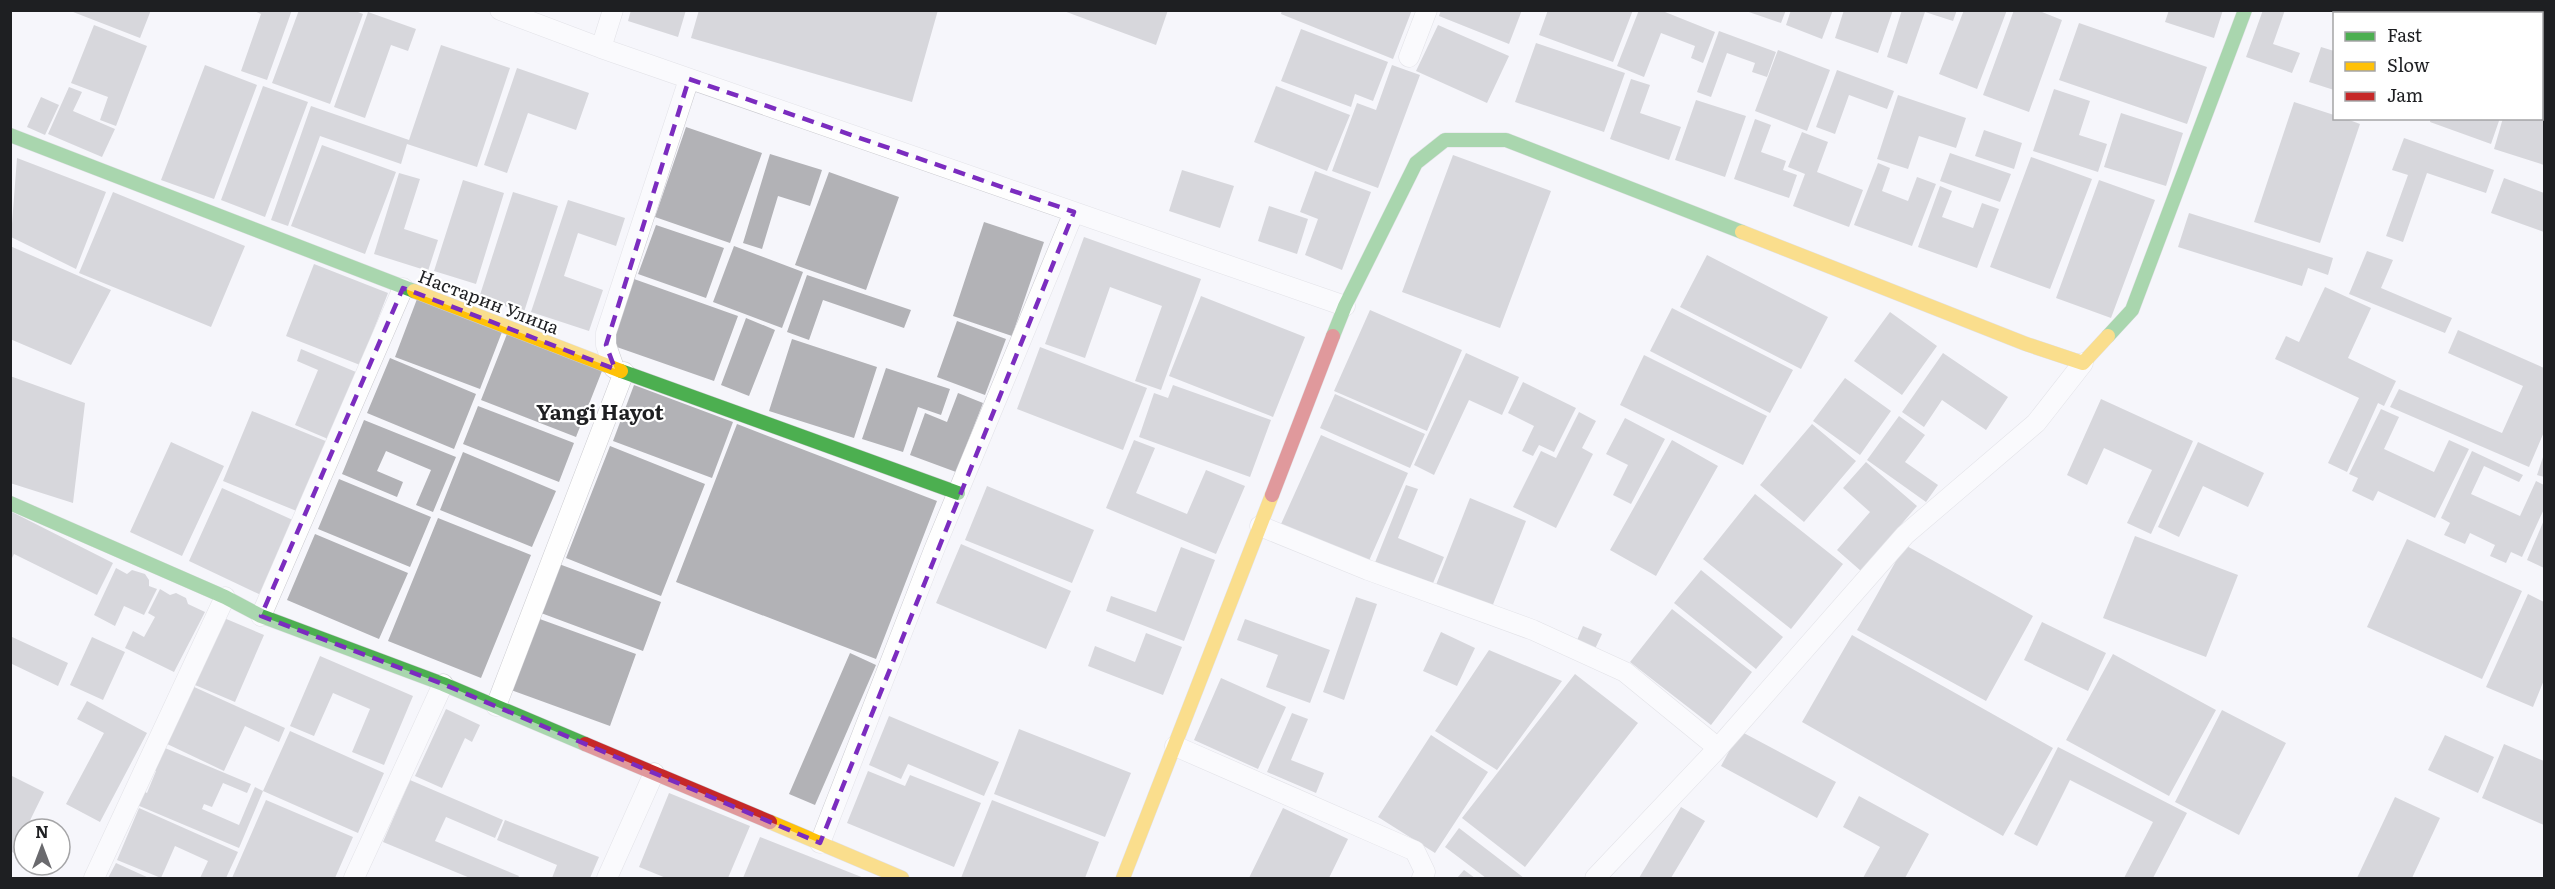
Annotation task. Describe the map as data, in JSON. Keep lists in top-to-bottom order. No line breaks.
{"streets":{"street":["Настарин Улица"]},"districts":["Yangi Hayot"],"legend":["Fast","Slow","Jam"],"north":"top"}
